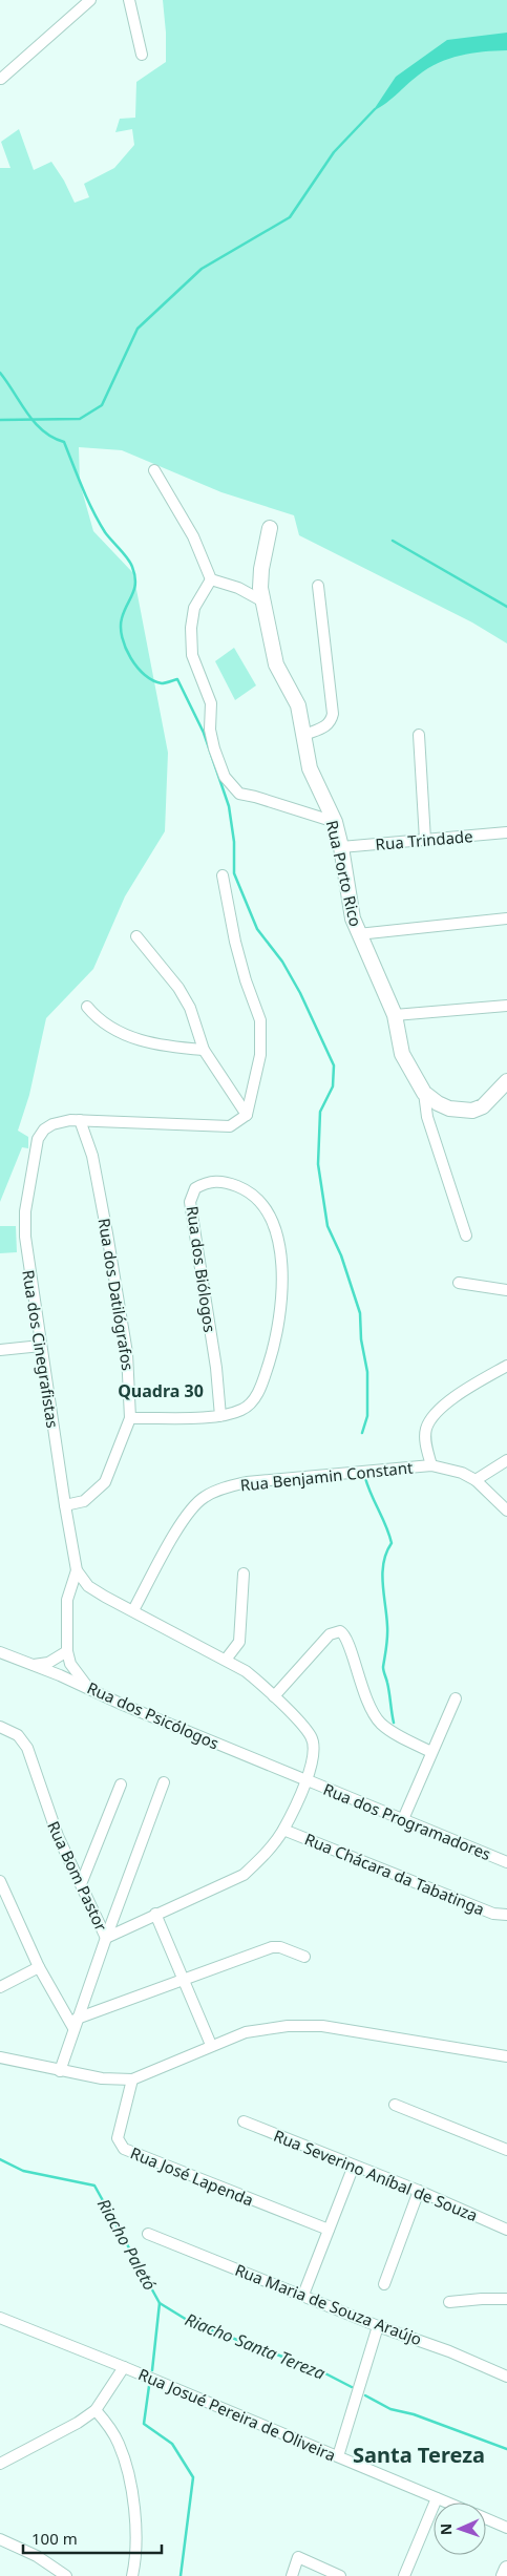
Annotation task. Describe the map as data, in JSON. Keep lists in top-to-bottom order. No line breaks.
{"streets":{"street":["Rua Trindade","Rua Porto Rico","Rua dos Biólogos","Rua dos Datilógrafos","Rua dos Cinegrafistas","Rua Benjamin Constant","Rua dos Psicólogos","Rua dos Programadores","Rua Chácara da Tabatinga","Rua Bom Pastor","Rua Severino Aníbal de Souza","Rua José Lapenda","Rua Maria de Souza Araújo","Rua Josué Pereira de Oliveira"]},"crossings":[["Rua Trindade","Rua Porto Rico"],["Rua dos Biólogos","Rua dos Datilógrafos"],["Rua dos Datilógrafos","Rua dos Cinegrafistas"],["Rua dos Psicólogos","Rua dos Programadores"],["Rua Chácara da Tabatinga","Rua Bom Pastor"]],"districts":["Quadra 30","Santa Tereza"],"water":["Riacho Paletó","Riacho Santa Tereza"],"scale_bar":"100 m","north":"left"}
